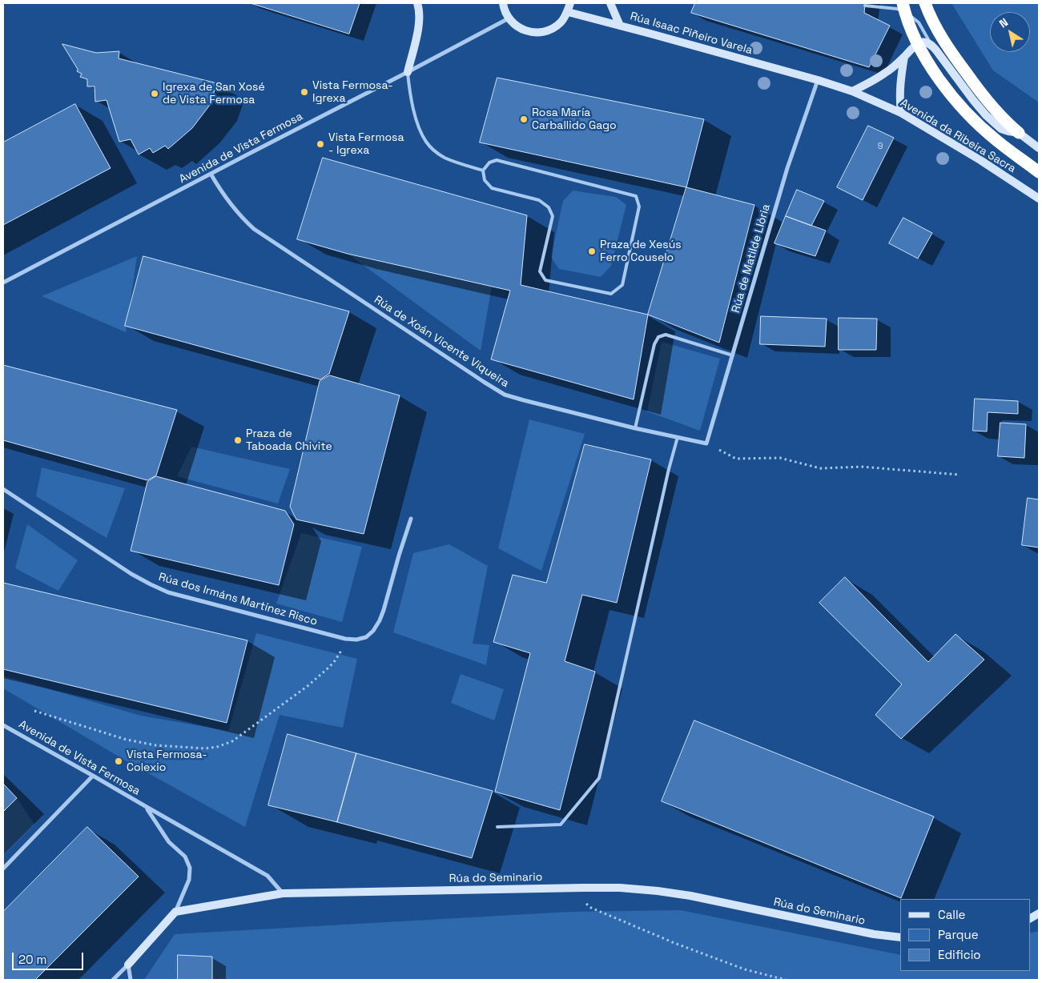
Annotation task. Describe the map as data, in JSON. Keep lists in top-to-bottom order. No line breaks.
{"streets":{"main road":["Rúa Isaac Piñeiro Varela","Avenida da Ribeira Sacra","Rúa do Seminario"],"street":["Avenida de Vista Fermosa","Rúa de Matilde Llòria","Rúa de Xoán Vicente Viqueira","Rúa dos Irmáns Martínez Risco"]},"crossings":[["Rúa Isaac Piñeiro Varela","Avenida da Ribeira Sacra"],["Rúa Isaac Piñeiro Varela","Rúa de Matilde Llòria"],["Avenida da Ribeira Sacra","Rúa de Matilde Llòria"],["Avenida de Vista Fermosa","Rúa de Xoán Vicente Viqueira"],["Avenida de Vista Fermosa","Rúa do Seminario"],["Rúa de Matilde Llòria","Rúa de Xoán Vicente Viqueira"]],"places":["Vista Fermosa- Igrexa","Igrexa de San Xosé de Vista Fermosa","Rosa María Carballido Gago","Vista Fermosa - Igrexa","Praza de Xesús Ferro Couselo","Praza de Taboada Chivite","Vista Fermosa- Colexio"],"house_numbers":["9"],"legend":["Calle","Parque","Edificio"],"scale_bar":"20 m","north":"top left"}
